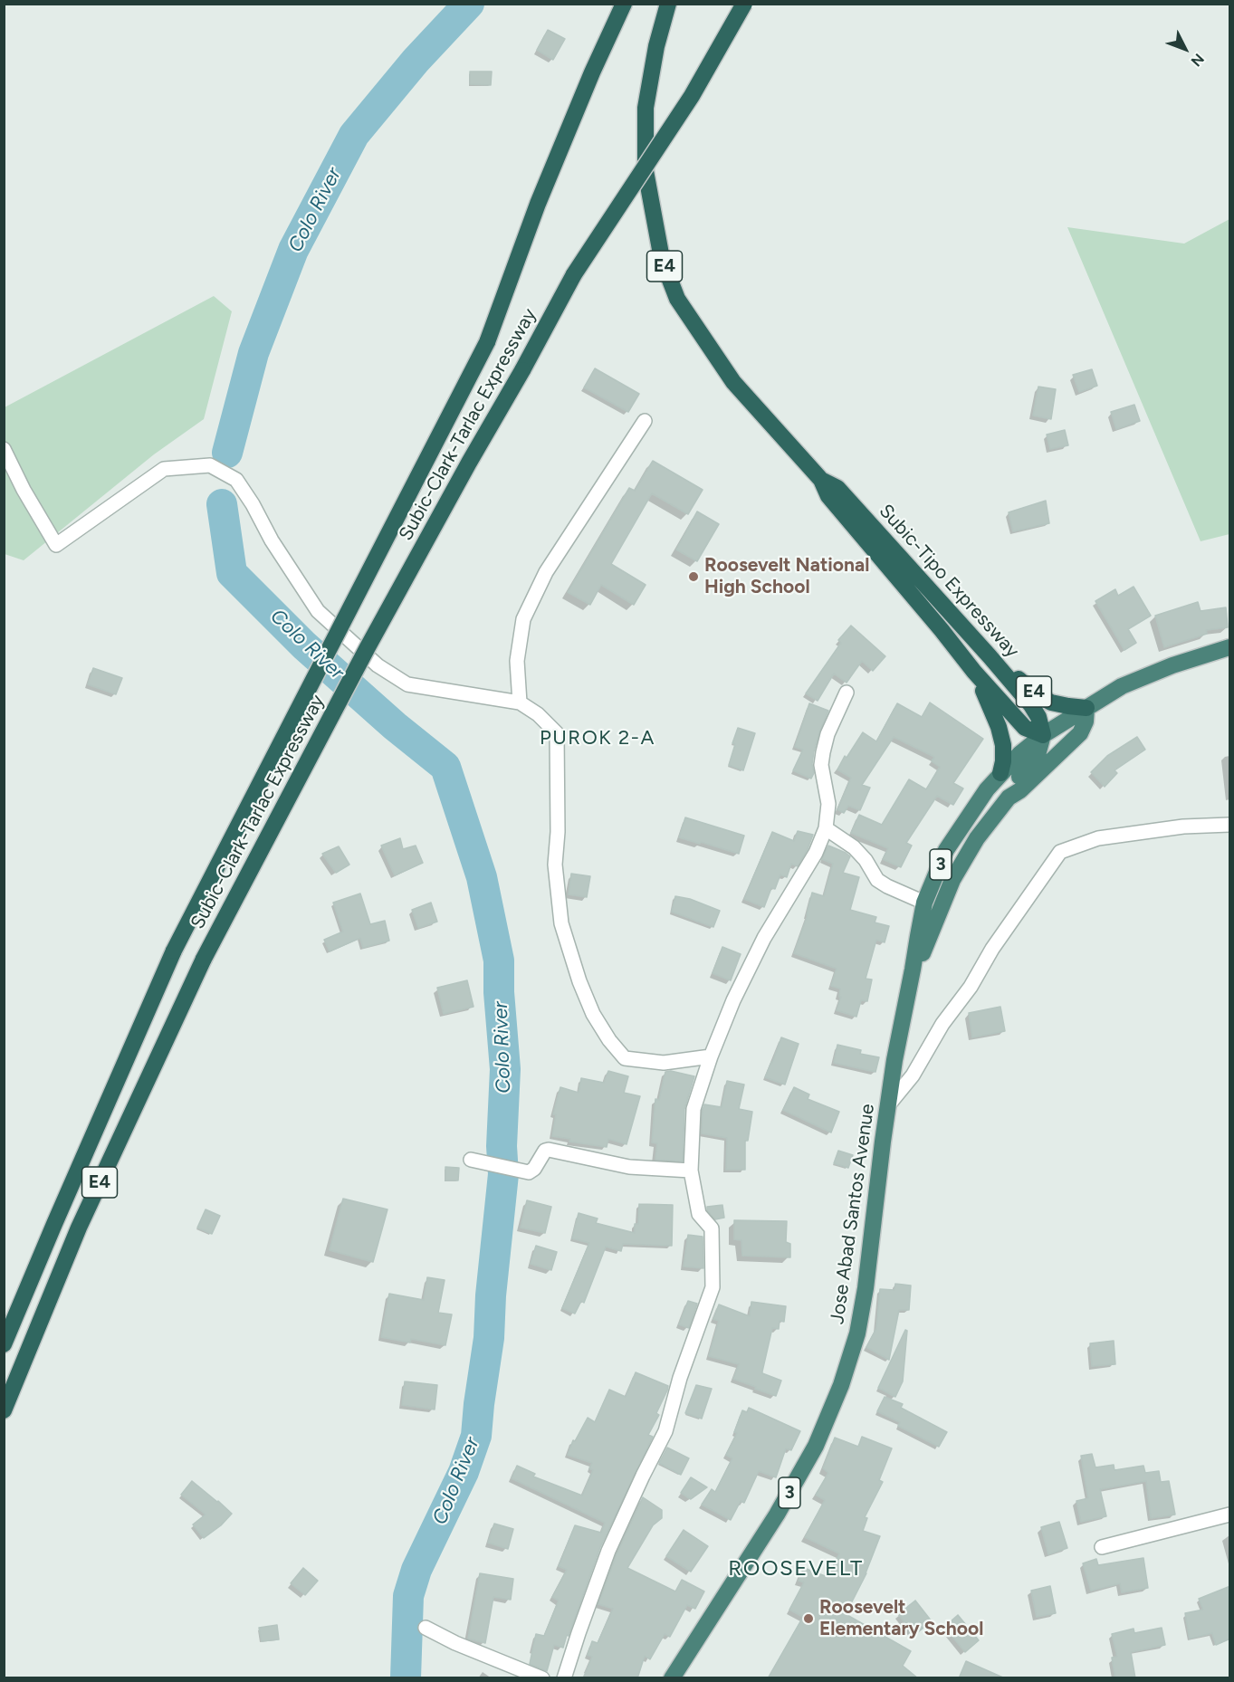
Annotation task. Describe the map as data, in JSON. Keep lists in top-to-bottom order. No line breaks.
{"streets":{"highway":["E4","Subic-Clark-Tarlac Expressway","Subic-Tipo Expressway","3","Jose Abad Santos Avenue"]},"crossings":[["E4","Subic-Tipo Expressway"],["E4","Jose Abad Santos Avenue"],["Subic-Tipo Expressway","Jose Abad Santos Avenue"]],"districts":["PUROK 2-A","ROOSEVELT"],"water":["Colo River"],"places":["Roosevelt National High School","Roosevelt Elementary School"],"north":"bottom right"}
